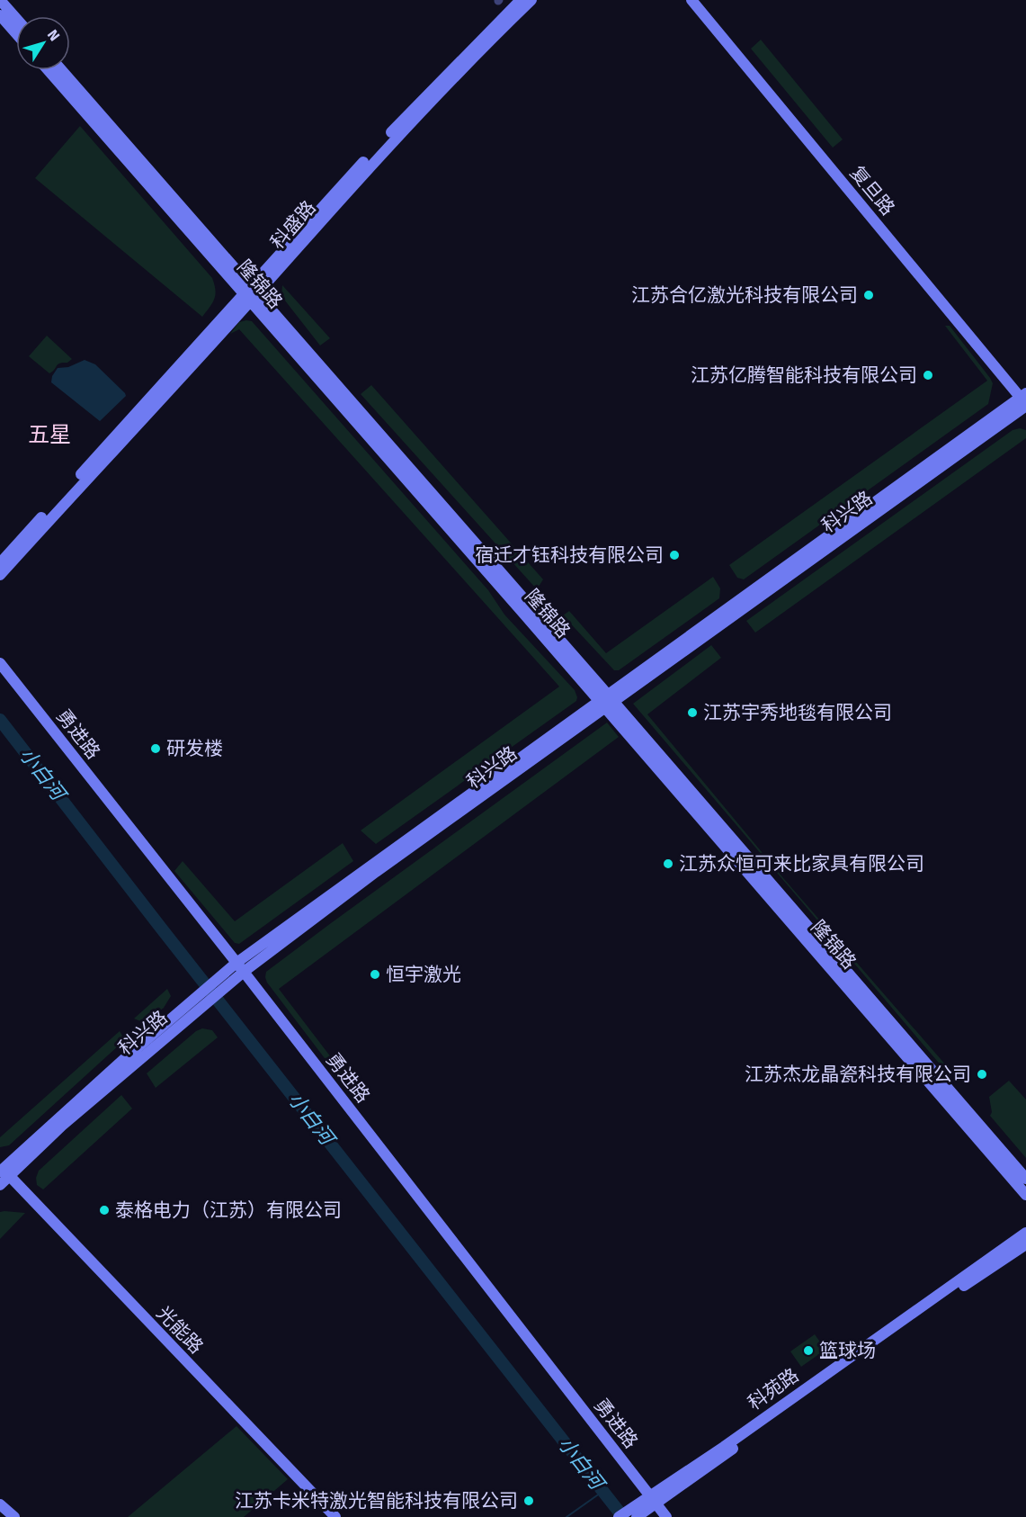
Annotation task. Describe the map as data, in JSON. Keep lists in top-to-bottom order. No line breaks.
{"streets":{"street":["复旦路","科盛路","隆锦路","科兴路","勇进路","光能路","科苑路"]},"crossings":[["复旦路","科兴路"],["科盛路","隆锦路"],["隆锦路","科兴路"],["科兴路","勇进路"],["科兴路","光能路"],["勇进路","科苑路"]],"districts":["五星"],"water":["小白河"],"places":["江苏合亿激光科技有限公司","江苏亿腾智能科技有限公司","宿迁才钰科技有限公司","江苏宇秀地毯有限公司","研发楼","江苏众恒可来比家具有限公司","恒宇激光","江苏杰龙晶瓷科技有限公司","泰格电力（江苏）有限公司","篮球场","江苏卡米特激光智能科技有限公司"],"north":"top right"}
